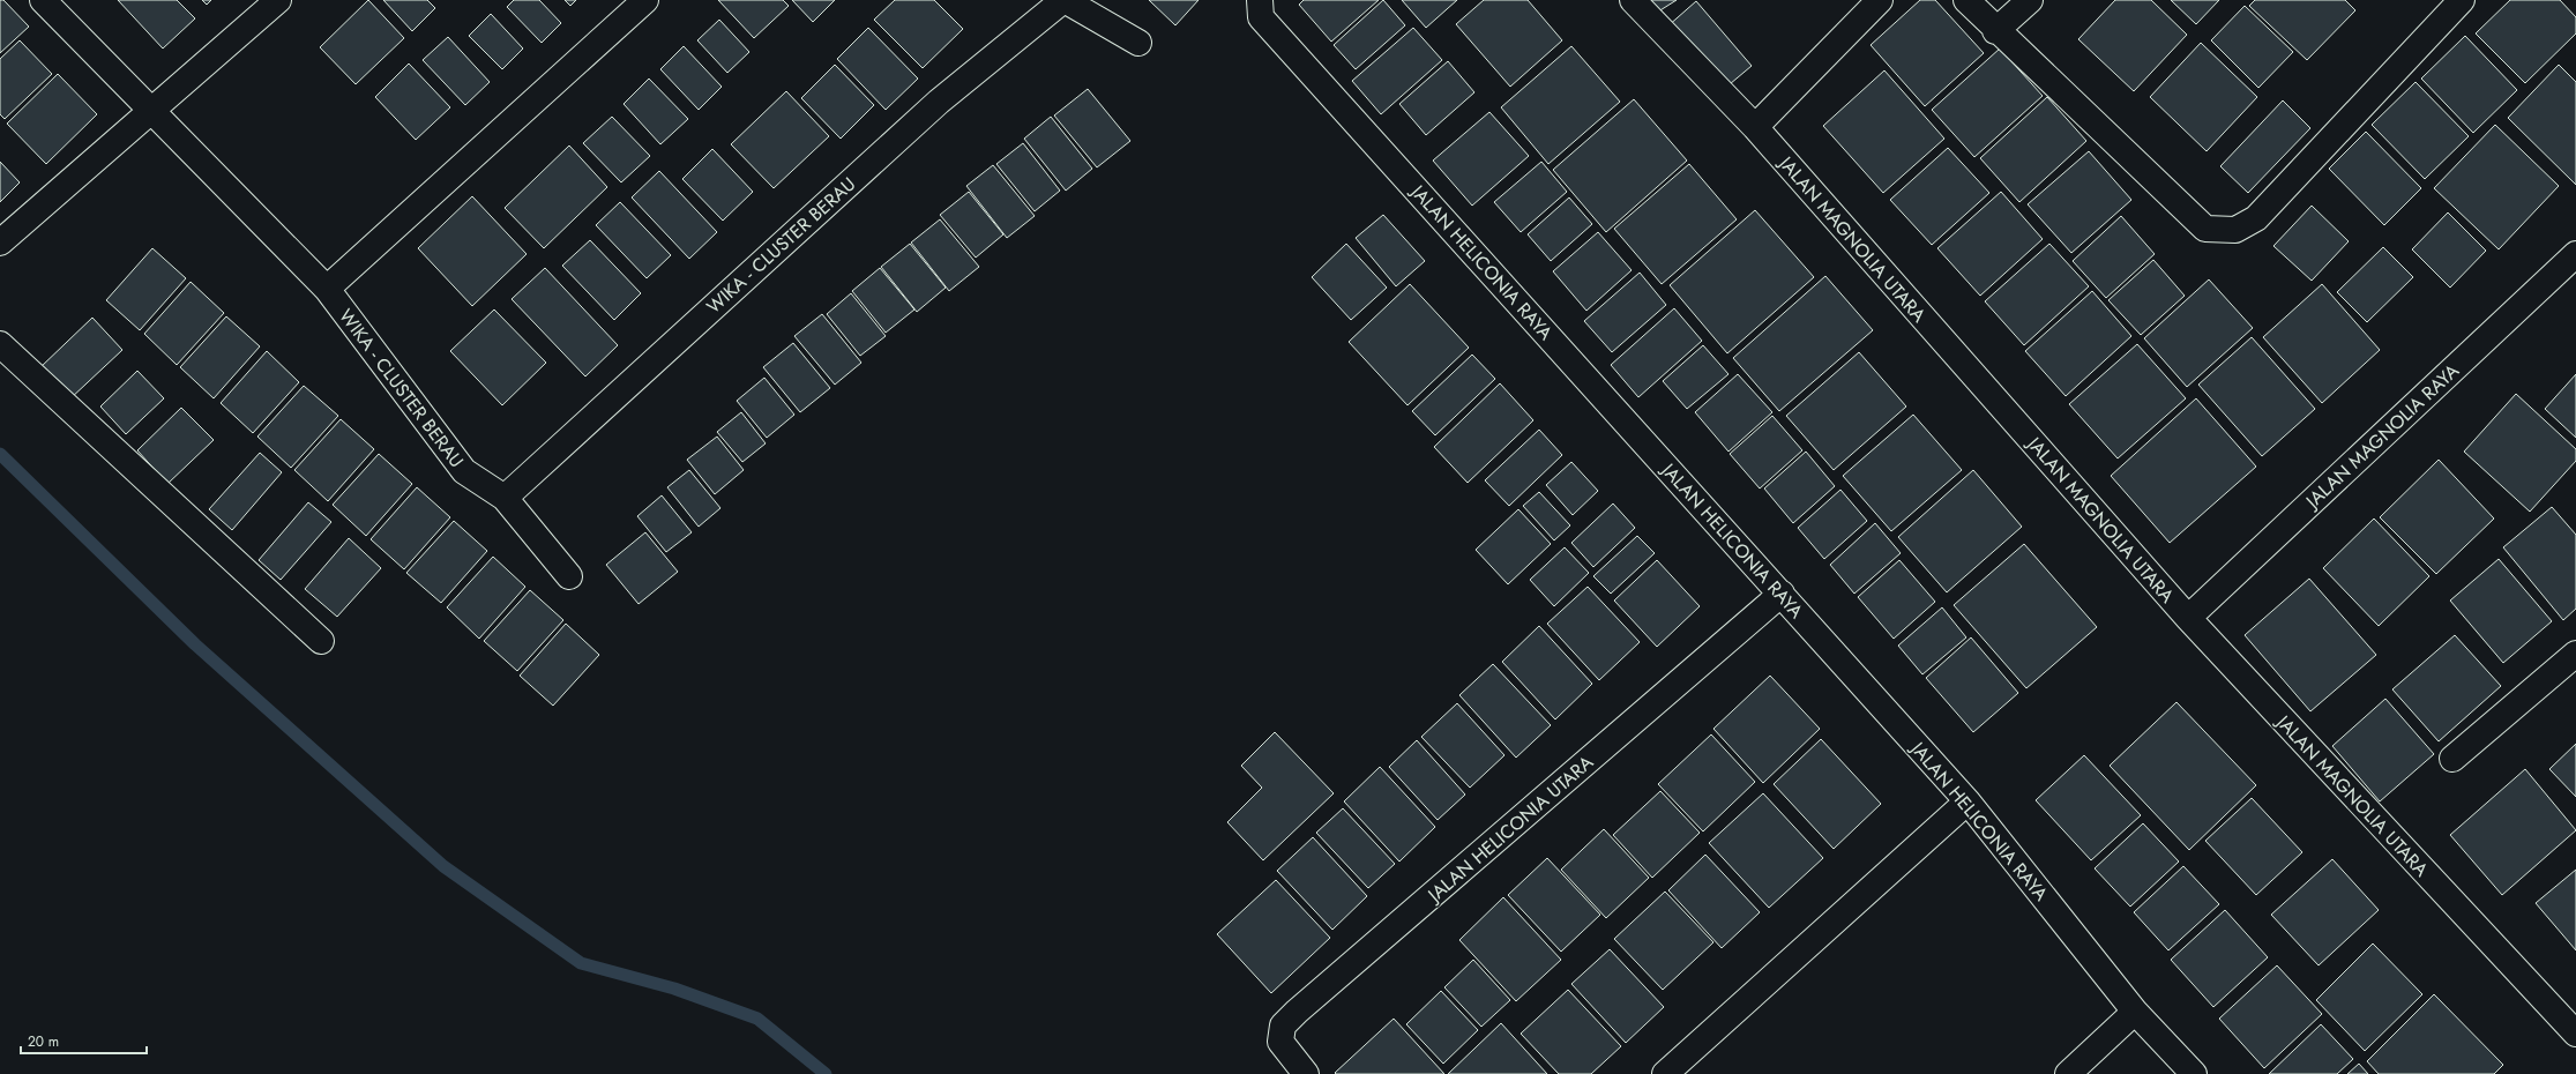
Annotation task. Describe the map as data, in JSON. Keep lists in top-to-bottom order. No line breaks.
{"streets":{"street":["JALAN MAGNOLIA UTARA","WIKA - CLUSTER BERAU","JALAN HELICONIA RAYA","JALAN MAGNOLIA RAYA","JALAN HELICONIA UTARA"]},"crossings":[["JALAN MAGNOLIA UTARA","JALAN MAGNOLIA RAYA"],["JALAN HELICONIA RAYA","JALAN HELICONIA UTARA"]],"scale_bar":"20 m"}
